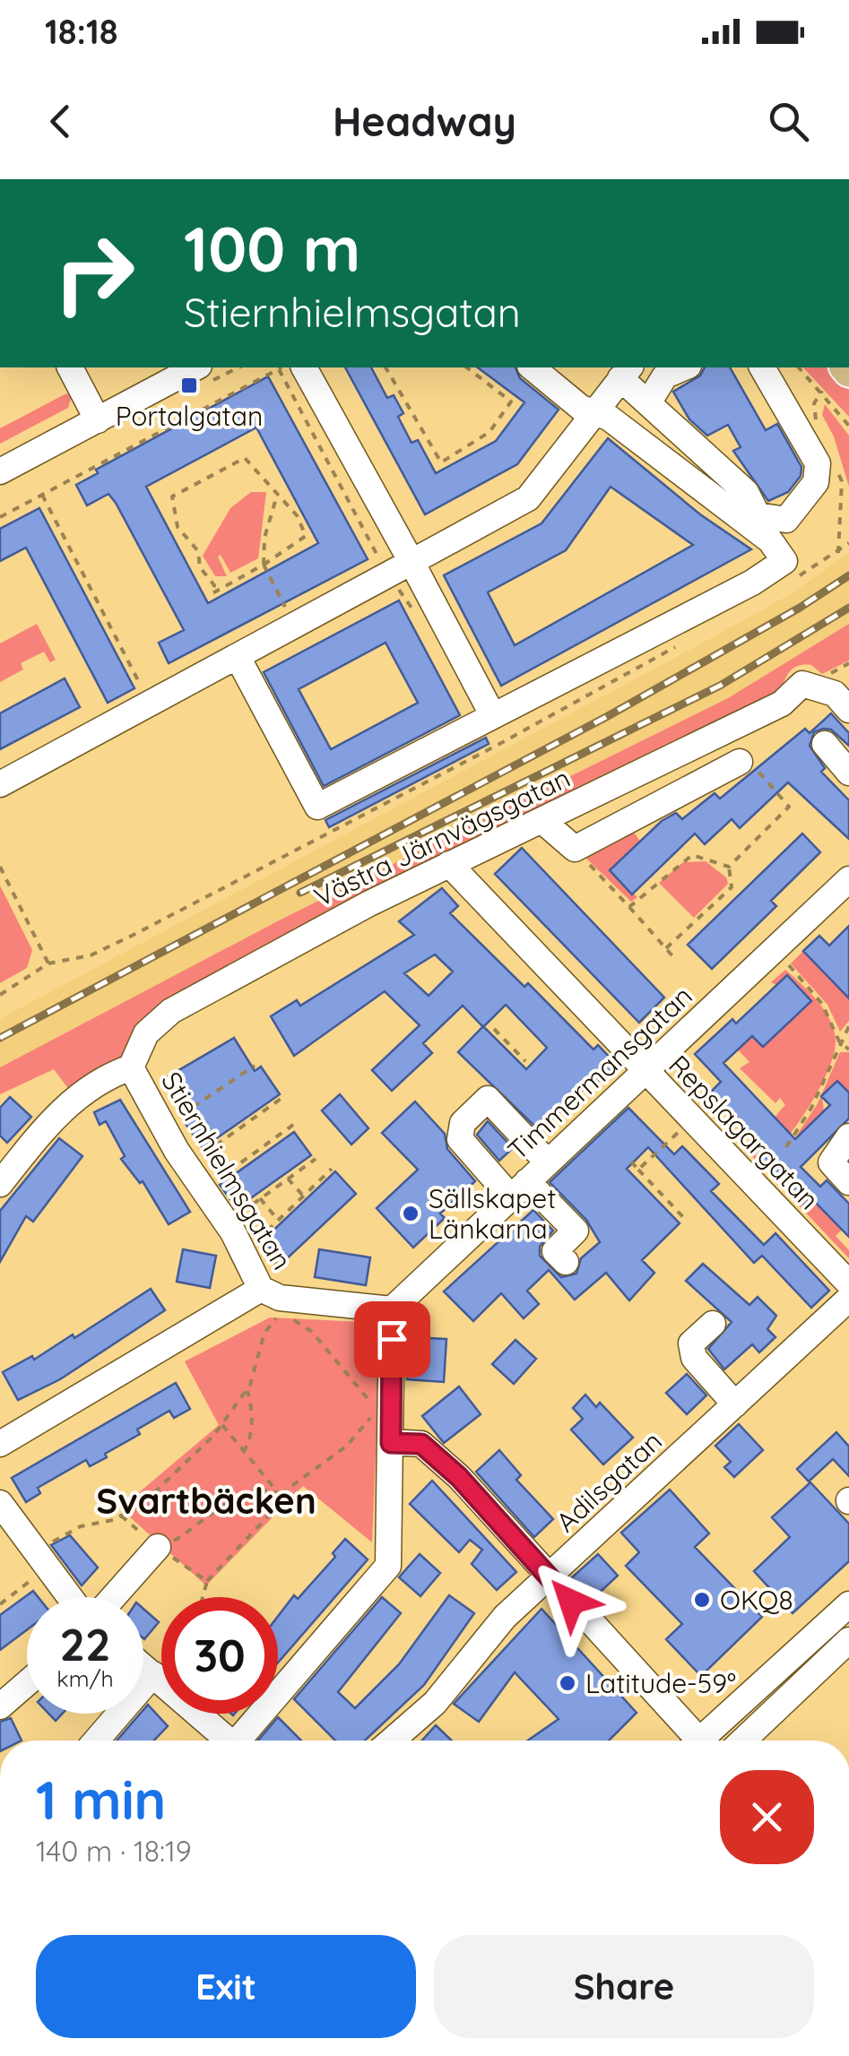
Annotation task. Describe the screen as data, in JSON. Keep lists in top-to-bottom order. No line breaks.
{"streets":{"street":["Västra Järnvägsgatan","Timmermansgatan","Repslagargatan","Stiernhielmsgatan","Adilsgatan"]},"crossings":[["Västra Järnvägsgatan","Repslagargatan"],["Västra Järnvägsgatan","Stiernhielmsgatan"],["Timmermansgatan","Repslagargatan"],["Timmermansgatan","Stiernhielmsgatan"]],"districts":["Svartbäcken"],"places":{"transit":["Portalgatan"],"other":["Sällskapet Länkarna","OKQ8","Latitude-59°"]},"page":{"status":"18:18","header":"Headway","turn":["100 m","Stiernhielmsgatan"],"speed":"22 km/h","limit":"30","heading":["1 min","140 m · 18:19"],"buttons":["Exit","Share"]}}
